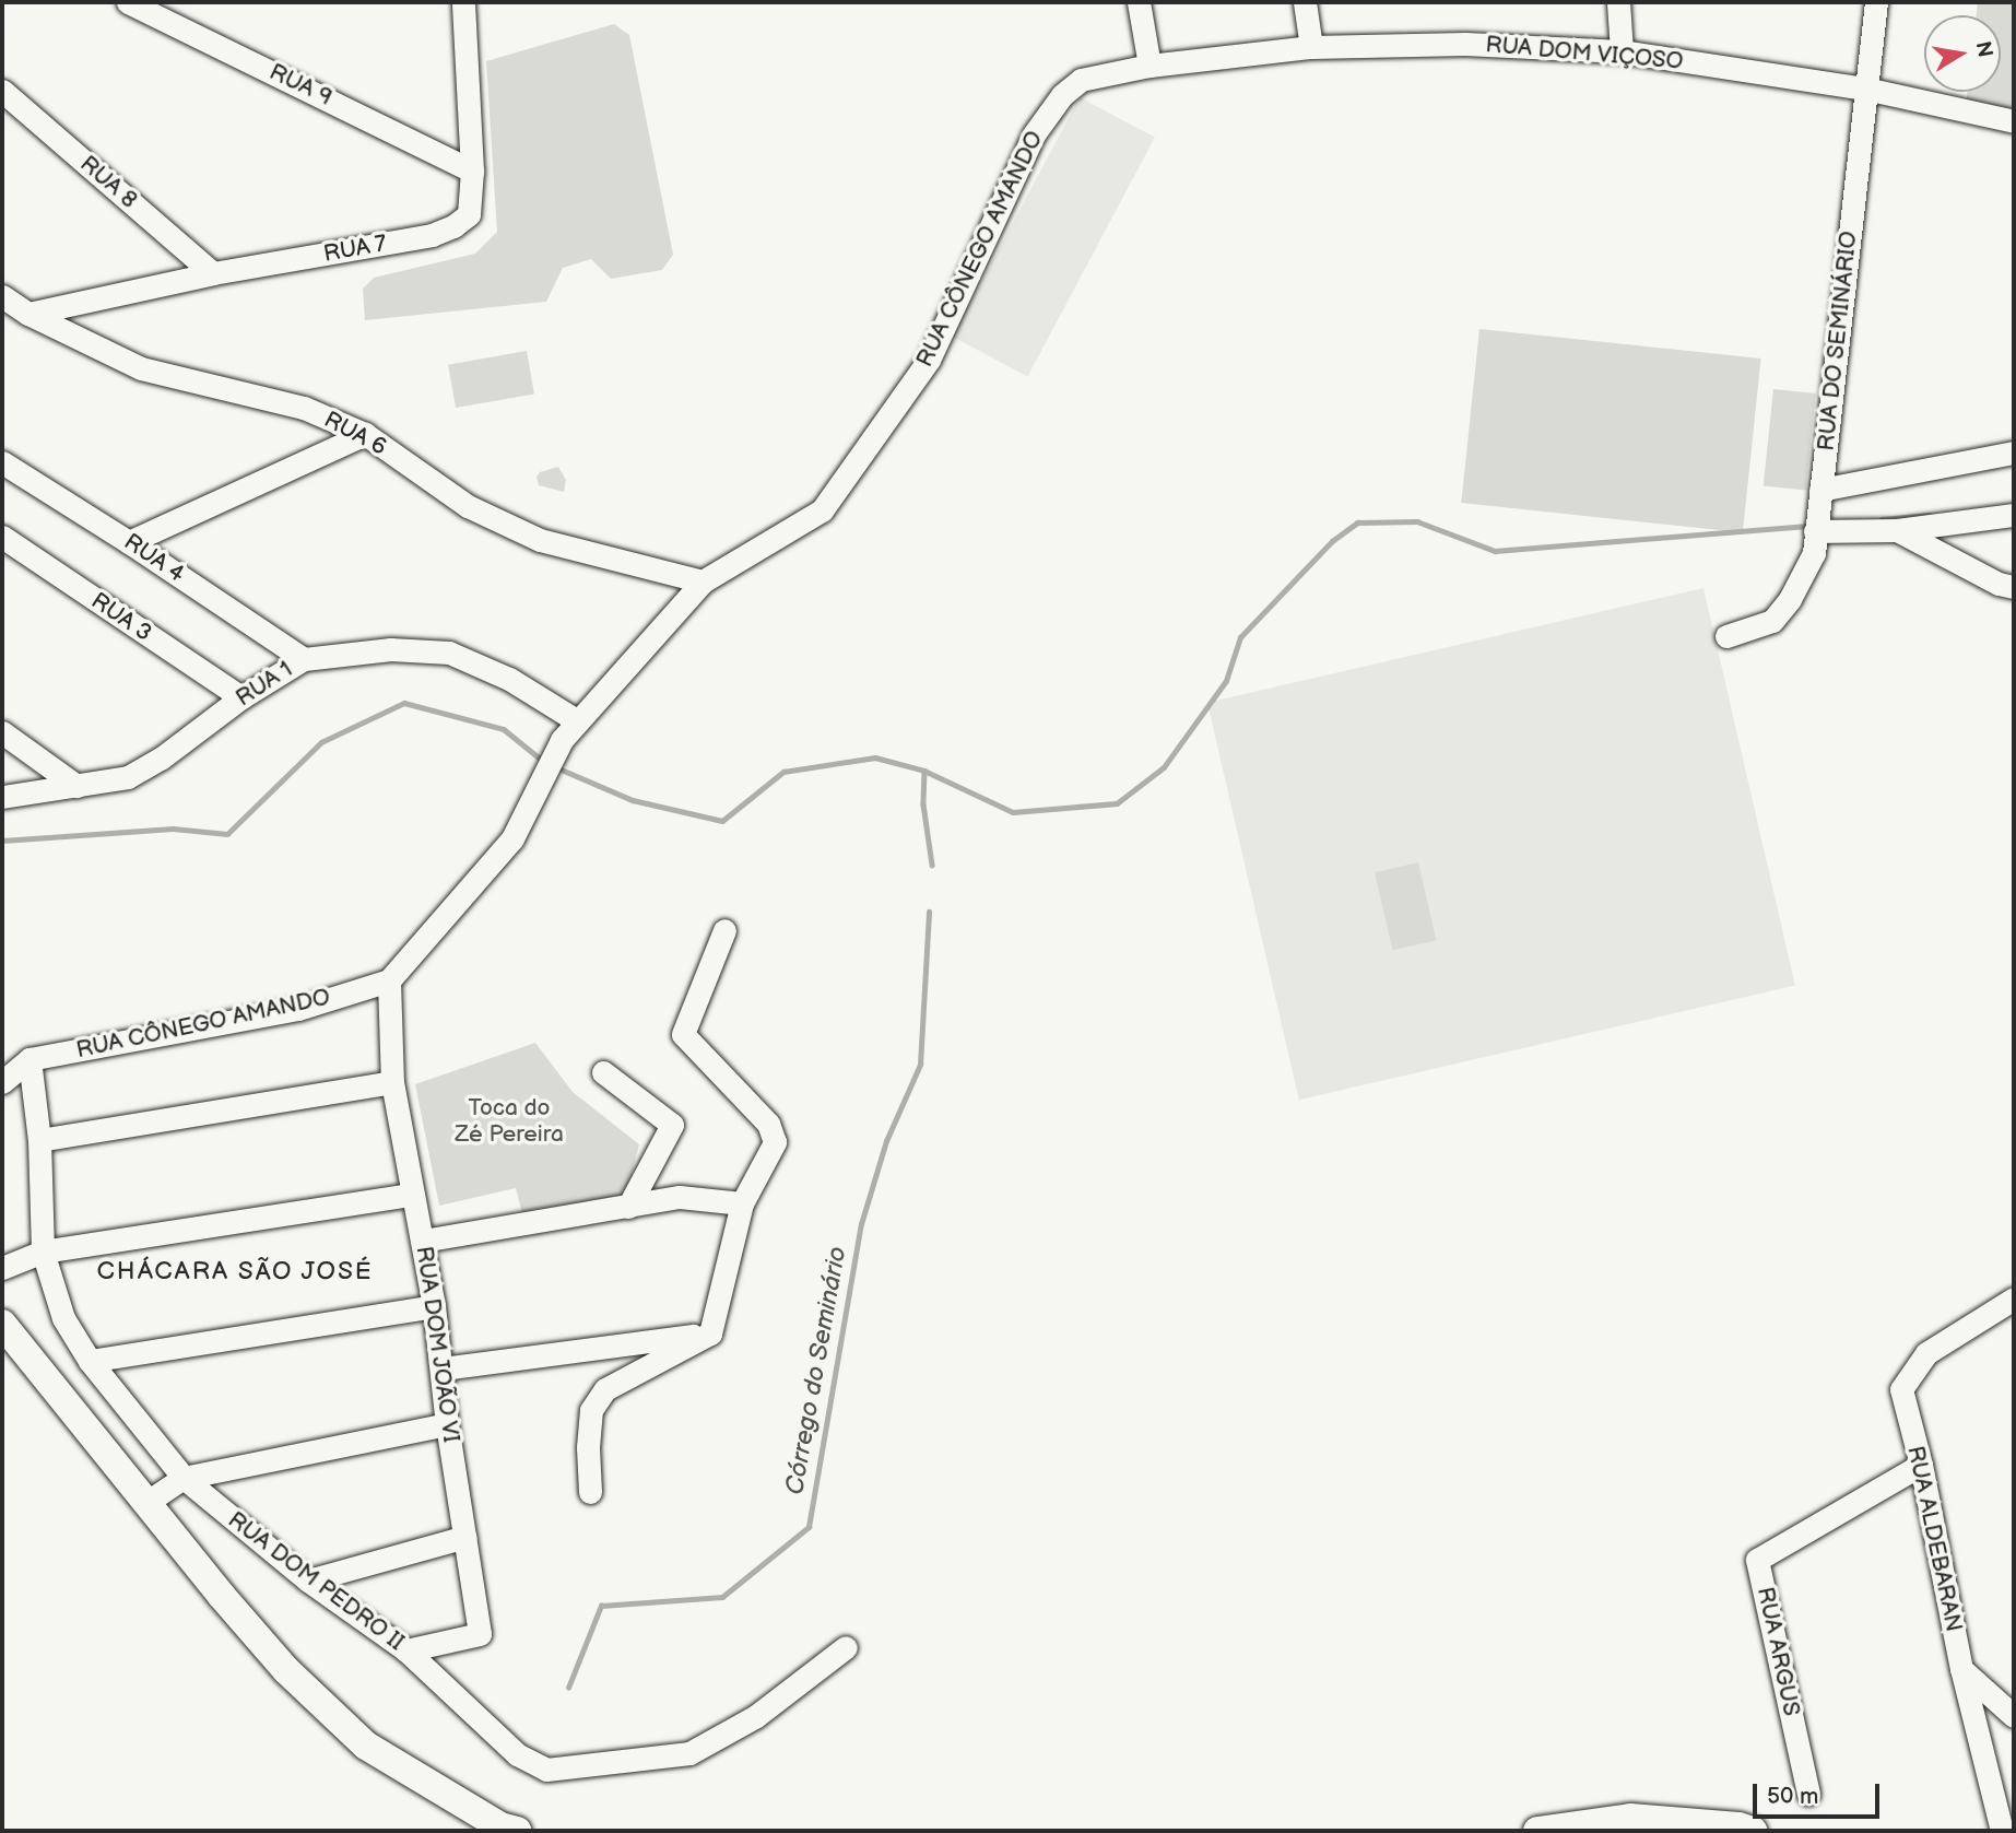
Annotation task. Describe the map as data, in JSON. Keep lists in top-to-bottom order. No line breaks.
{"streets":{"street":["RUA DOM VIÇOSO","RUA 9","RUA 8","RUA 7","RUA CÔNEGO AMANDO","RUA DO SEMINÁRIO","RUA 6","RUA 4","RUA 3","RUA 1","RUA DOM JOÃO VI","RUA ALDEBARAN","RUA DOM PEDRO II","RUA ARGUS"]},"crossings":[["RUA DOM VIÇOSO","RUA CÔNEGO AMANDO"],["RUA DOM VIÇOSO","RUA DO SEMINÁRIO"],["RUA 9","RUA 7"],["RUA 8","RUA 7"],["RUA 7","RUA 6"],["RUA CÔNEGO AMANDO","RUA 6"],["RUA CÔNEGO AMANDO","RUA 1"],["RUA CÔNEGO AMANDO","RUA DOM JOÃO VI"],["RUA CÔNEGO AMANDO","RUA DOM PEDRO II"],["RUA 4","RUA 1"],["RUA 3","RUA 1"],["RUA DOM JOÃO VI","RUA DOM PEDRO II"],["RUA ALDEBARAN","RUA ARGUS"]],"districts":["CHÁCARA SÃO JOSÉ"],"water":["Córrego do Seminário"],"parks":["Toca do Zé Pereira"],"scale_bar":"50 m","north":"right"}
